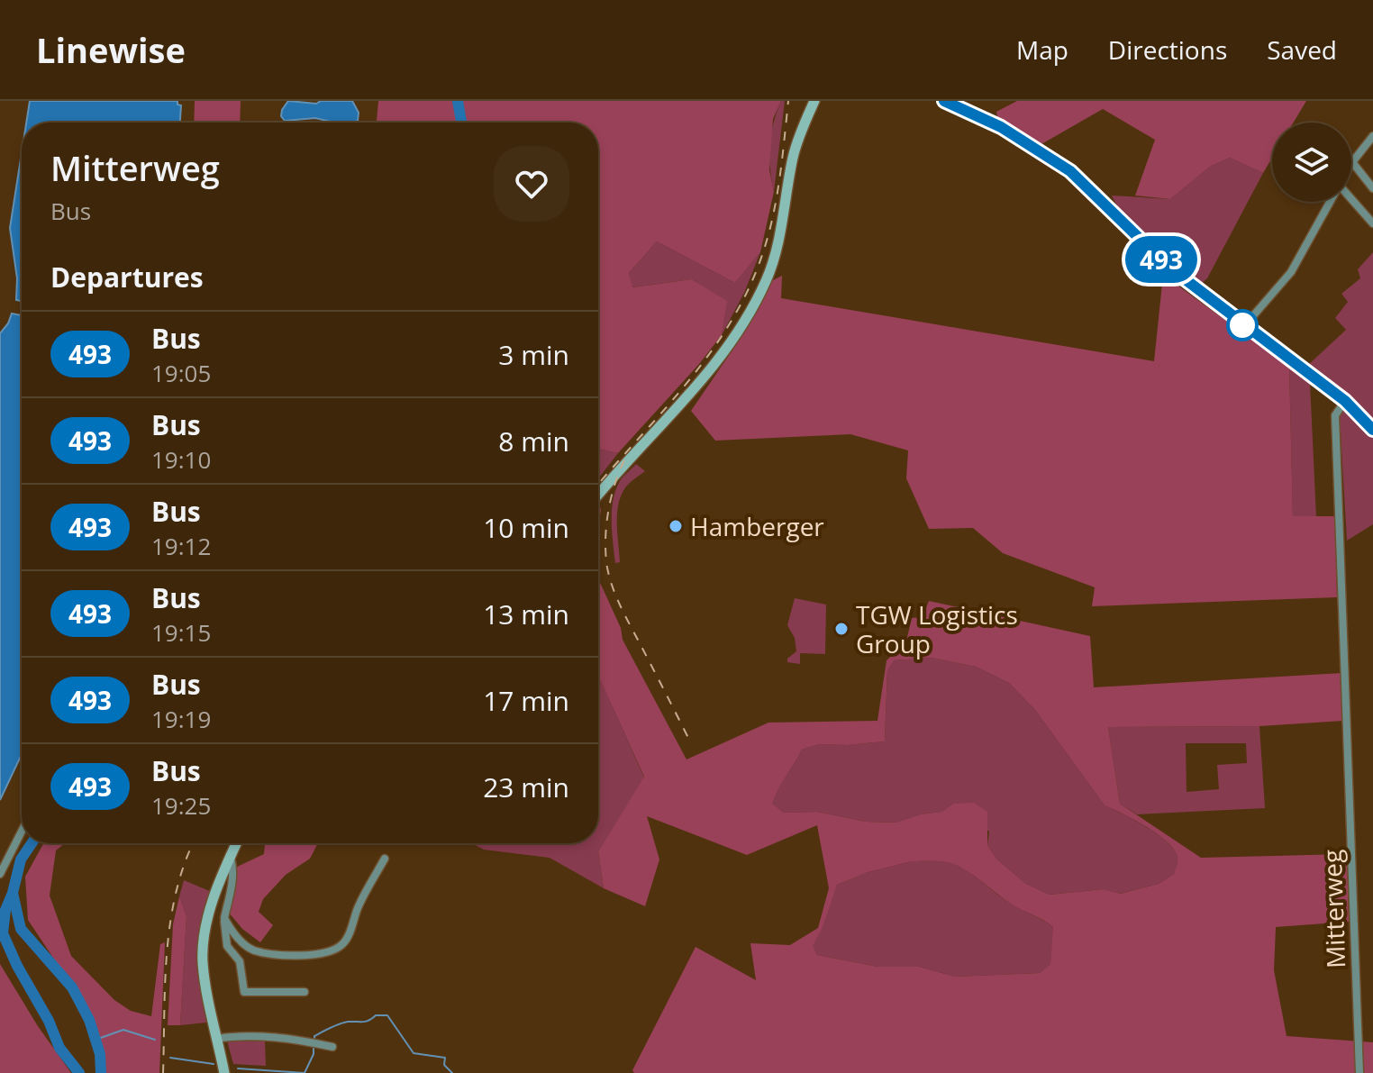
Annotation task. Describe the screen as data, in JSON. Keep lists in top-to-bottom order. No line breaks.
{"streets":{"street":["Mitterweg"]},"places":["Hamberger","TGW Logistics Group"],"lines":["bus line 493"],"page":{"header":"Linewise","nav":["Map","Directions","Saved"],"on_map":"493","heading":[["Mitterweg","Bus"],"Departures"],"list":[{"mark":"493","name":"Bus","note":"19:05","value":"3 min"},{"mark":"493","name":"Bus","note":"19:10","value":"8 min"},{"mark":"493","name":"Bus","note":"19:12","value":"10 min"},{"mark":"493","name":"Bus","note":"19:15","value":"13 min"},{"mark":"493","name":"Bus","note":"19:19","value":"17 min"},{"mark":"493","name":"Bus","note":"19:25","value":"23 min"}]}}
